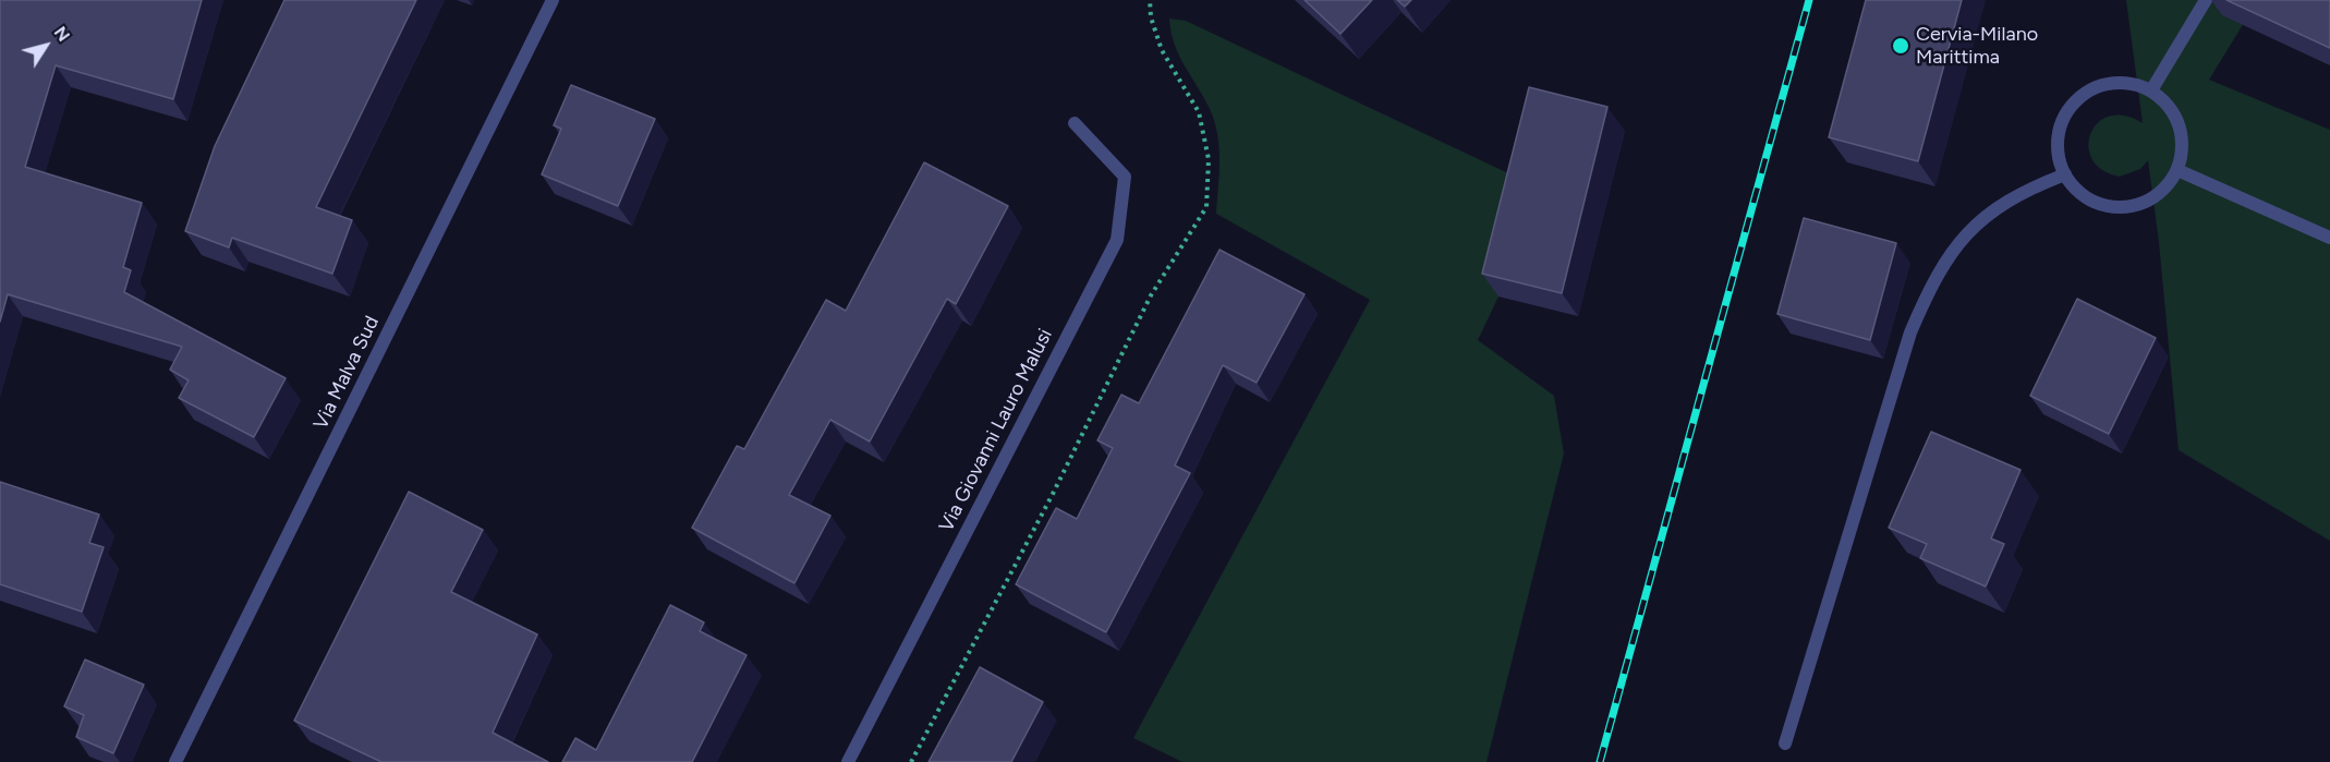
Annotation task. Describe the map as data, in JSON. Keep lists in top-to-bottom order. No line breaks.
{"streets":{"street":["Via Malva Sud","Via Giovanni Lauro Malusi"]},"places":["Cervia-Milano Marittima"],"north":"top right"}
